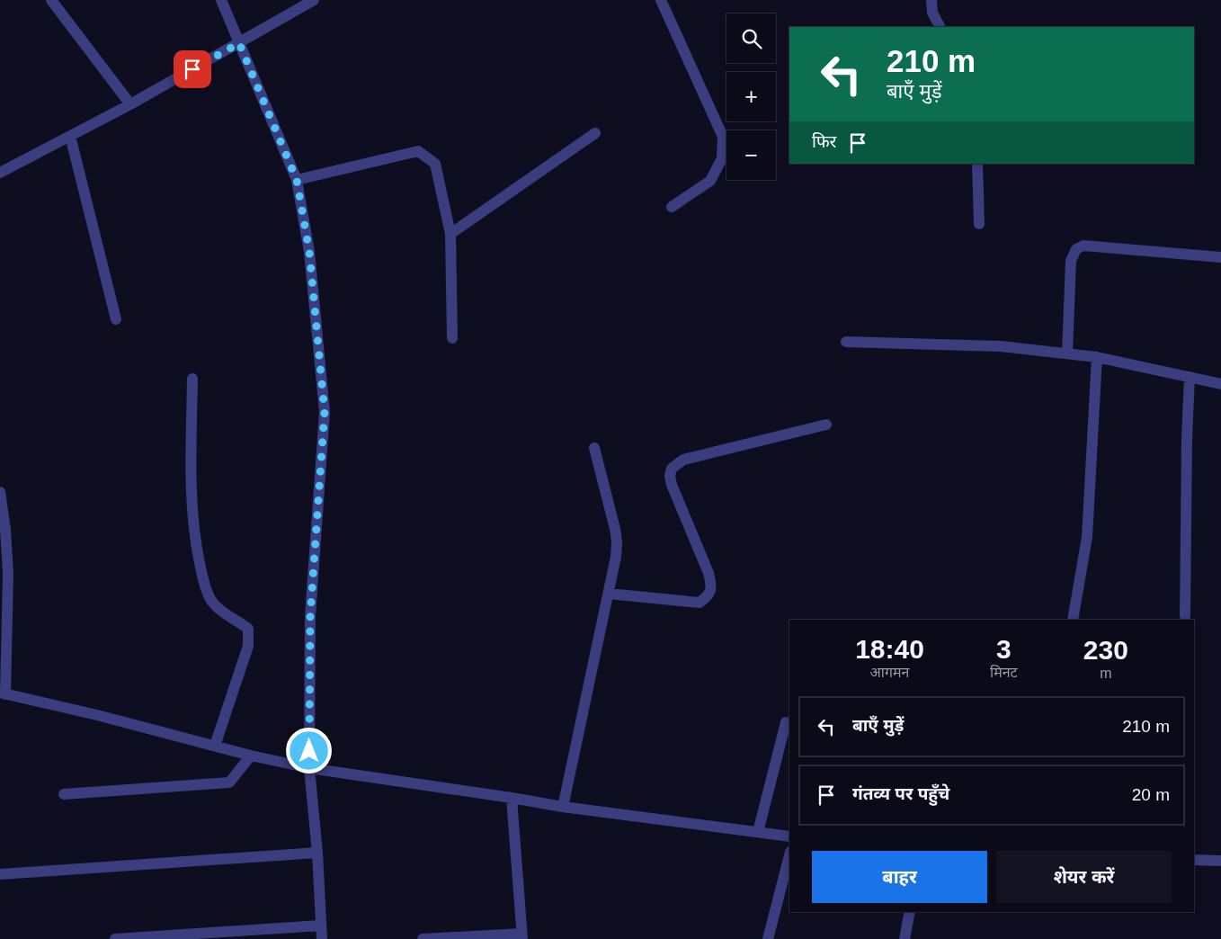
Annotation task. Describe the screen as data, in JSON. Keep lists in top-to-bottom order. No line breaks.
{"page":{"map_buttons":["+","−"],"turn":["210 m","बाएँ मुड़ें"],"then":"फिर","eta":["18:40","आगमन","3","मिनट","230","m"],"list":[{"name":"बाएँ मुड़ें","value":"210 m"},{"name":"गंतव्य पर पहुँचे","value":"20 m"}],"buttons":["बाहर","शेयर करें"]}}
